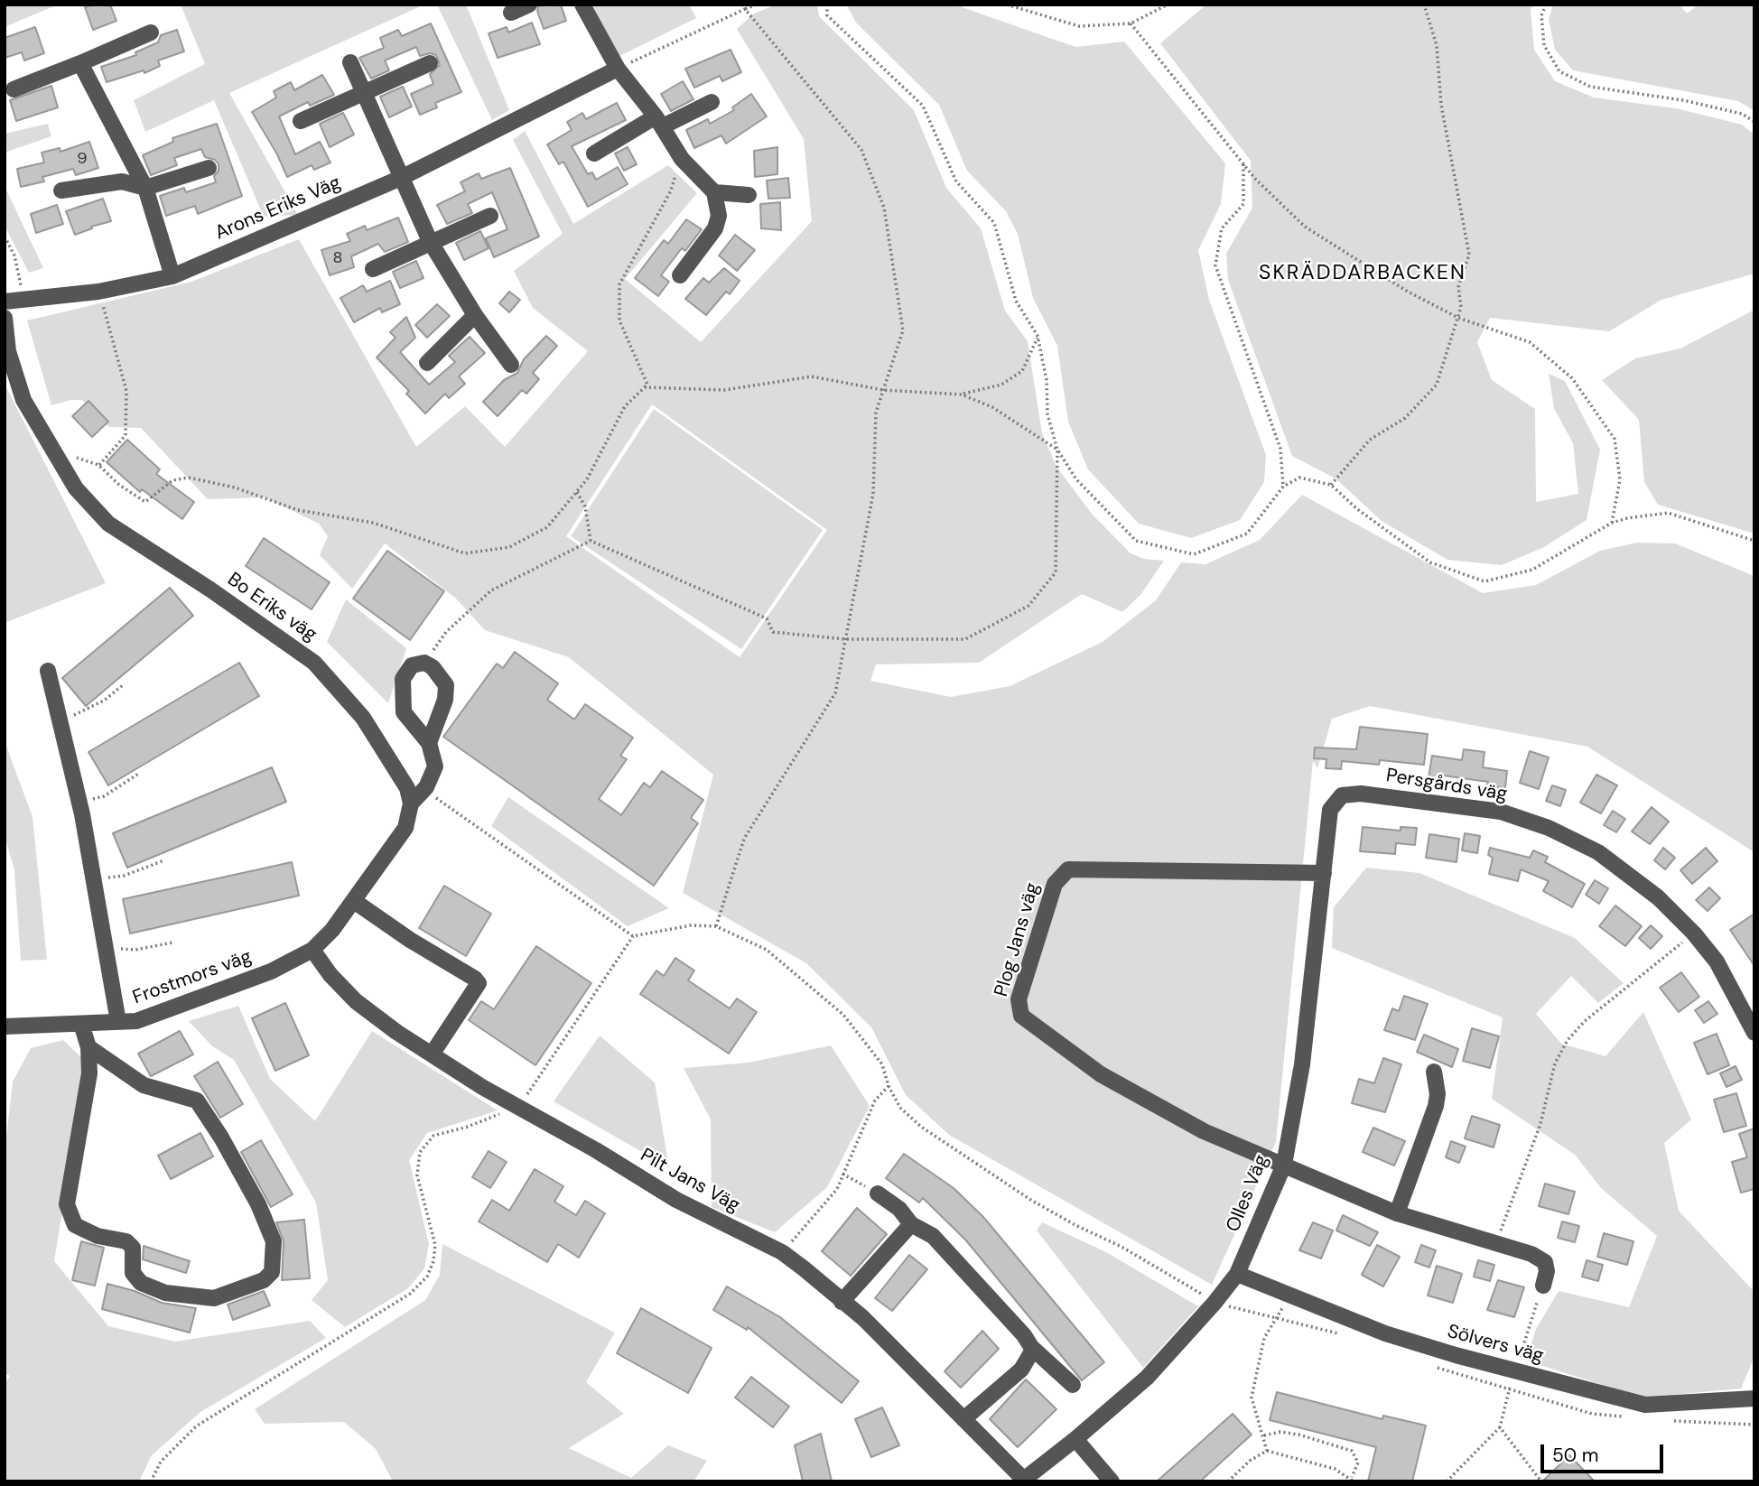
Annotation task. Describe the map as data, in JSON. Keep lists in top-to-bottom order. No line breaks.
{"streets":{"street":["Arons Eriks Väg","Bo Eriks väg","Persgårds väg","Plog Jans väg","Frostmors väg","Pilt Jans Väg","Olles Väg","Sölvers väg"]},"crossings":[["Persgårds väg","Olles Väg"],["Plog Jans väg","Olles Väg"],["Frostmors väg","Pilt Jans Väg"],["Pilt Jans Väg","Olles Väg"],["Olles Väg","Sölvers väg"]],"districts":["SKRÄDDARBACKEN"],"house_numbers":["9","8"],"scale_bar":"50 m"}
